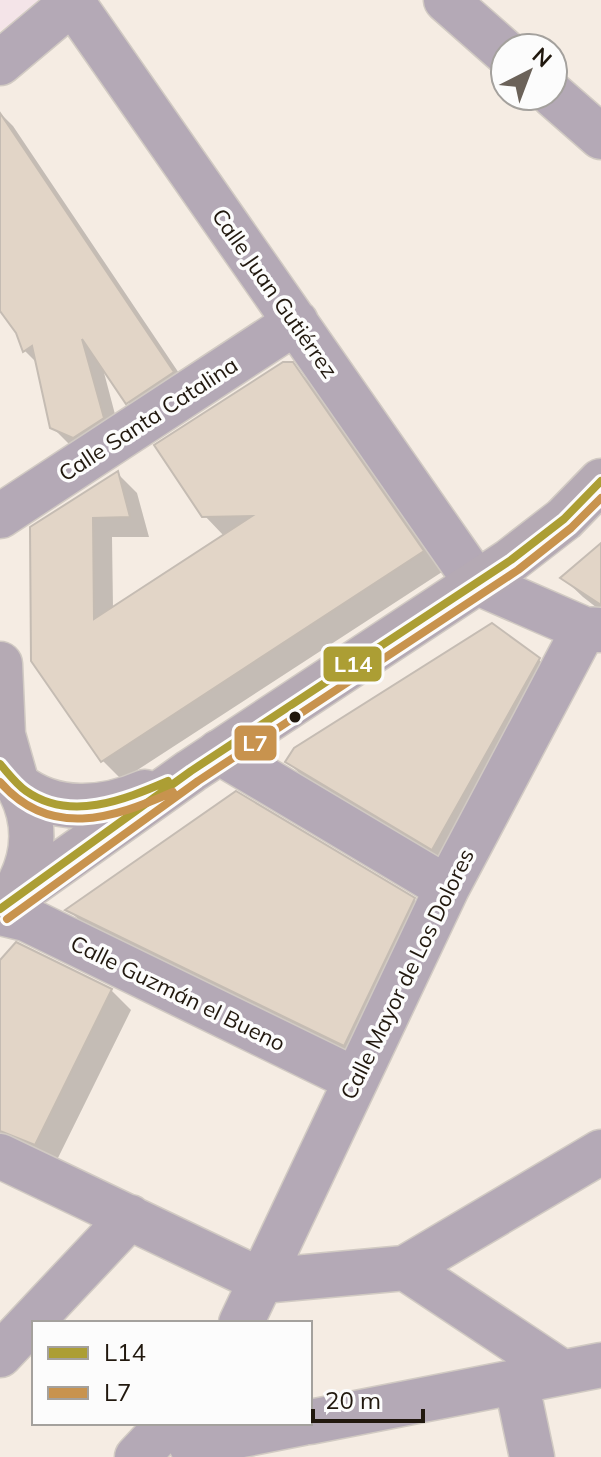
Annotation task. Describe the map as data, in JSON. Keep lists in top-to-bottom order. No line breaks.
{"streets":{"street":["Calle Juan Gutiérrez","Calle Santa Catalina","Calle Mayor de Los Dolores","Calle Guzmán el Bueno"]},"crossings":[["Calle Juan Gutiérrez","Calle Santa Catalina"],["Calle Mayor de Los Dolores","Calle Guzmán el Bueno"]],"lines":["transit line L14","transit line L7"],"legend":["L14","L7"],"scale_bar":"20 m","north":"top right"}
